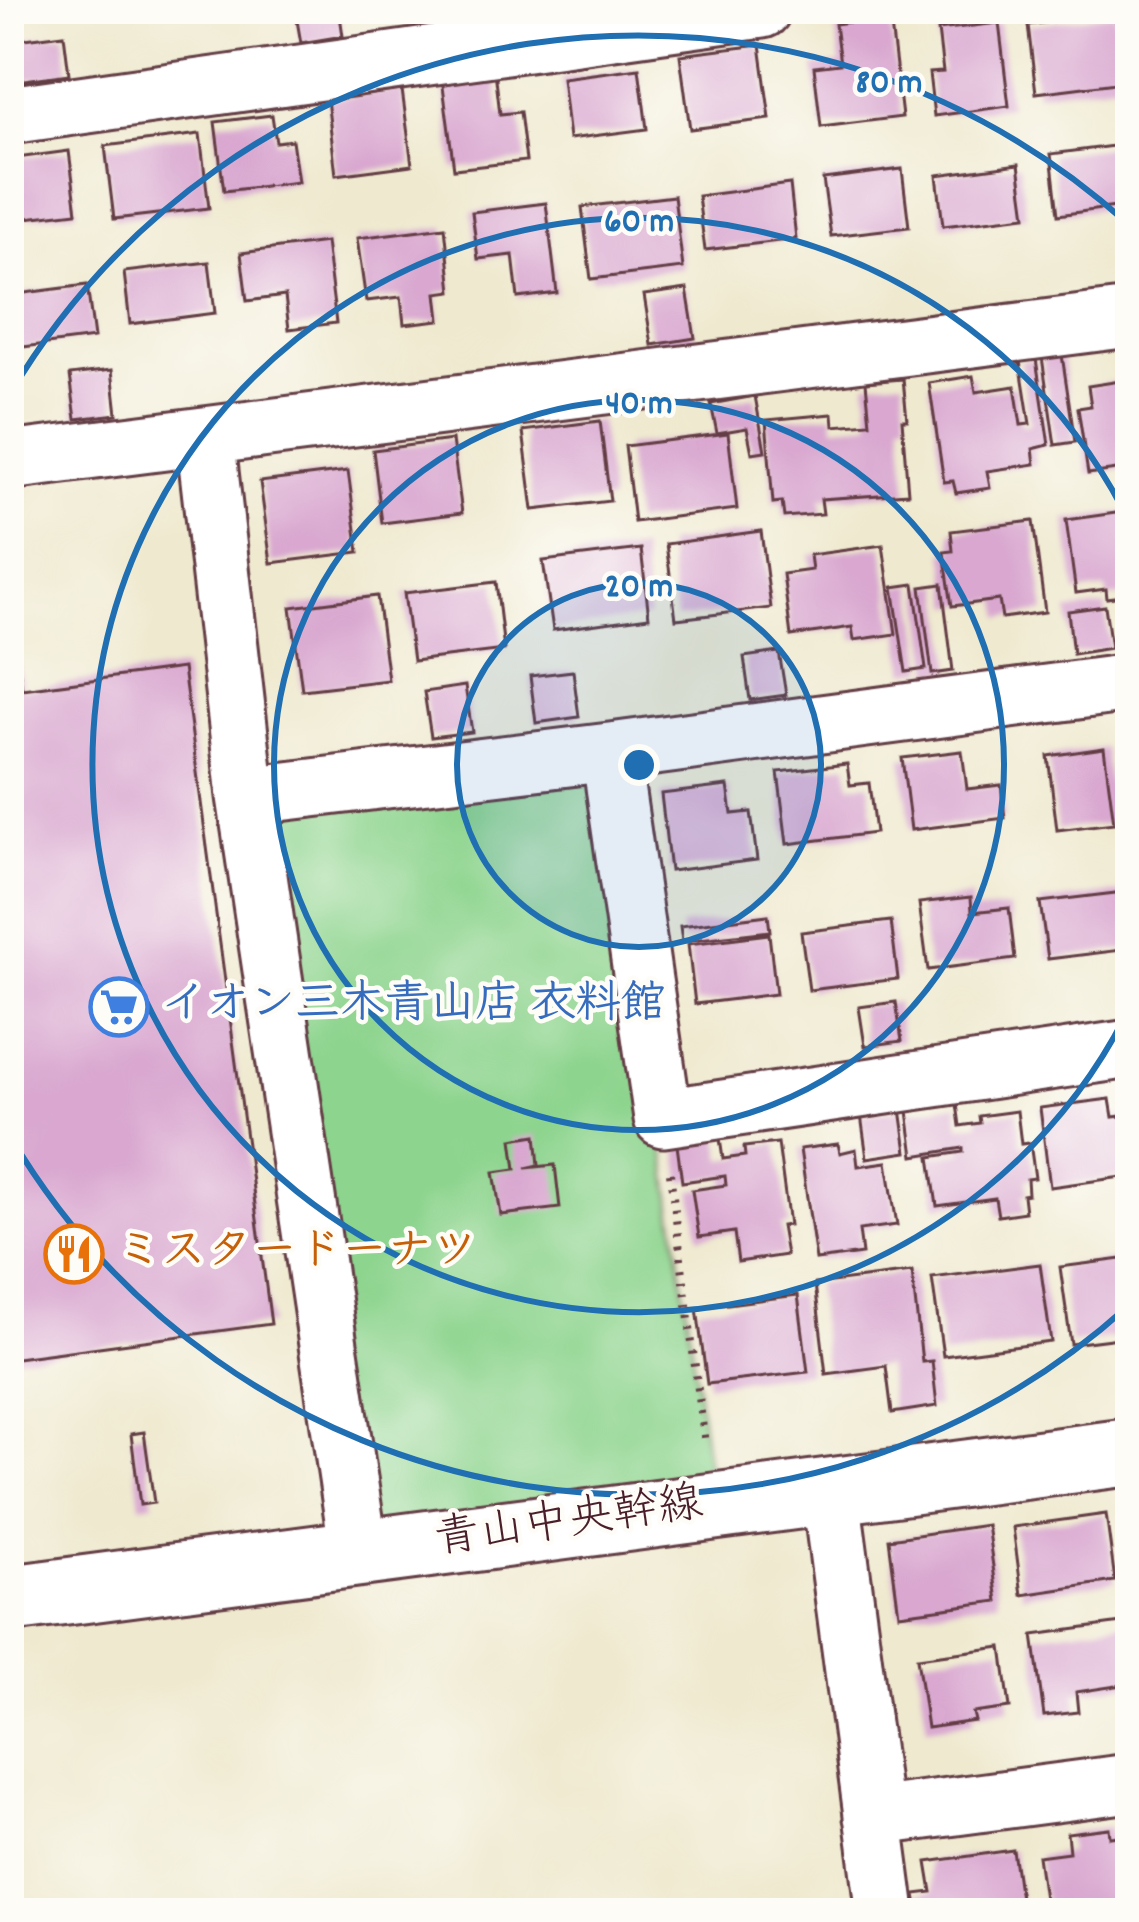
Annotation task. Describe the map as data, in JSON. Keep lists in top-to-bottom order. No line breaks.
{"streets":{"street":["青山中央幹線"]},"places":{"supermarket":["イオン三木青山店 衣料館"],"restaurant":["ミスタードーナツ"]},"rings":["80 m","60 m","40 m","20 m"]}
